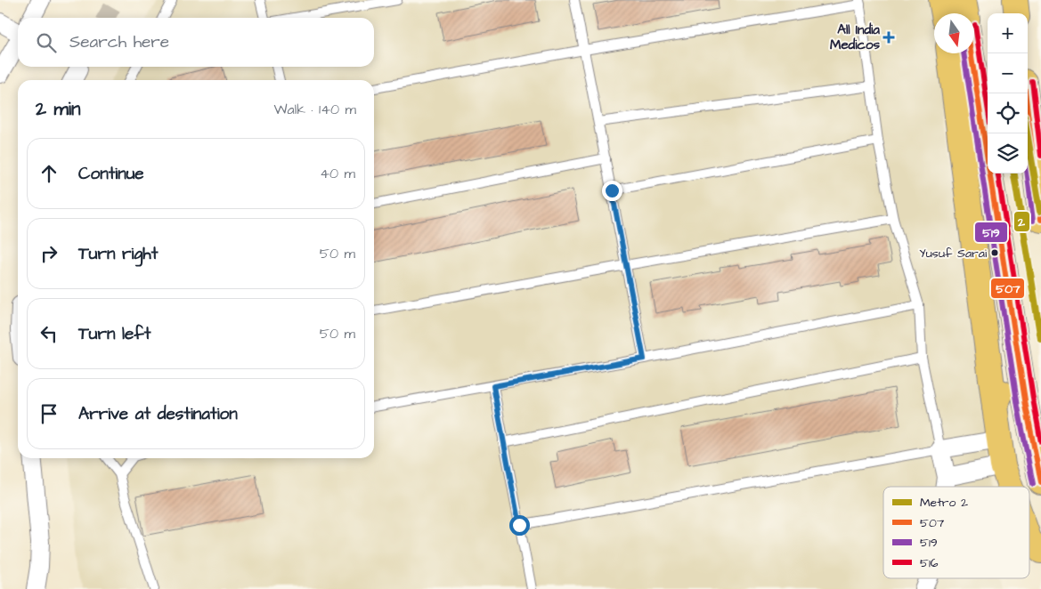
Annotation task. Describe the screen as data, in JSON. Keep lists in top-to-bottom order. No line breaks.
{"places":{"health":["All India Medicos"],"other":["Yusuf Sarai"]},"lines":["transit line 516","transit line 507","transit line 519","metro line 2"],"legend":["Metro 2","507","519","516"],"north":"bottom","page":{"map_buttons":["+","−"],"search":"Search here","heading":["2 min","Walk · 140 m"],"list":[["Continue","40 m"],["Turn right","50 m"],["Turn left","50 m"],"Arrive at destination"]}}
